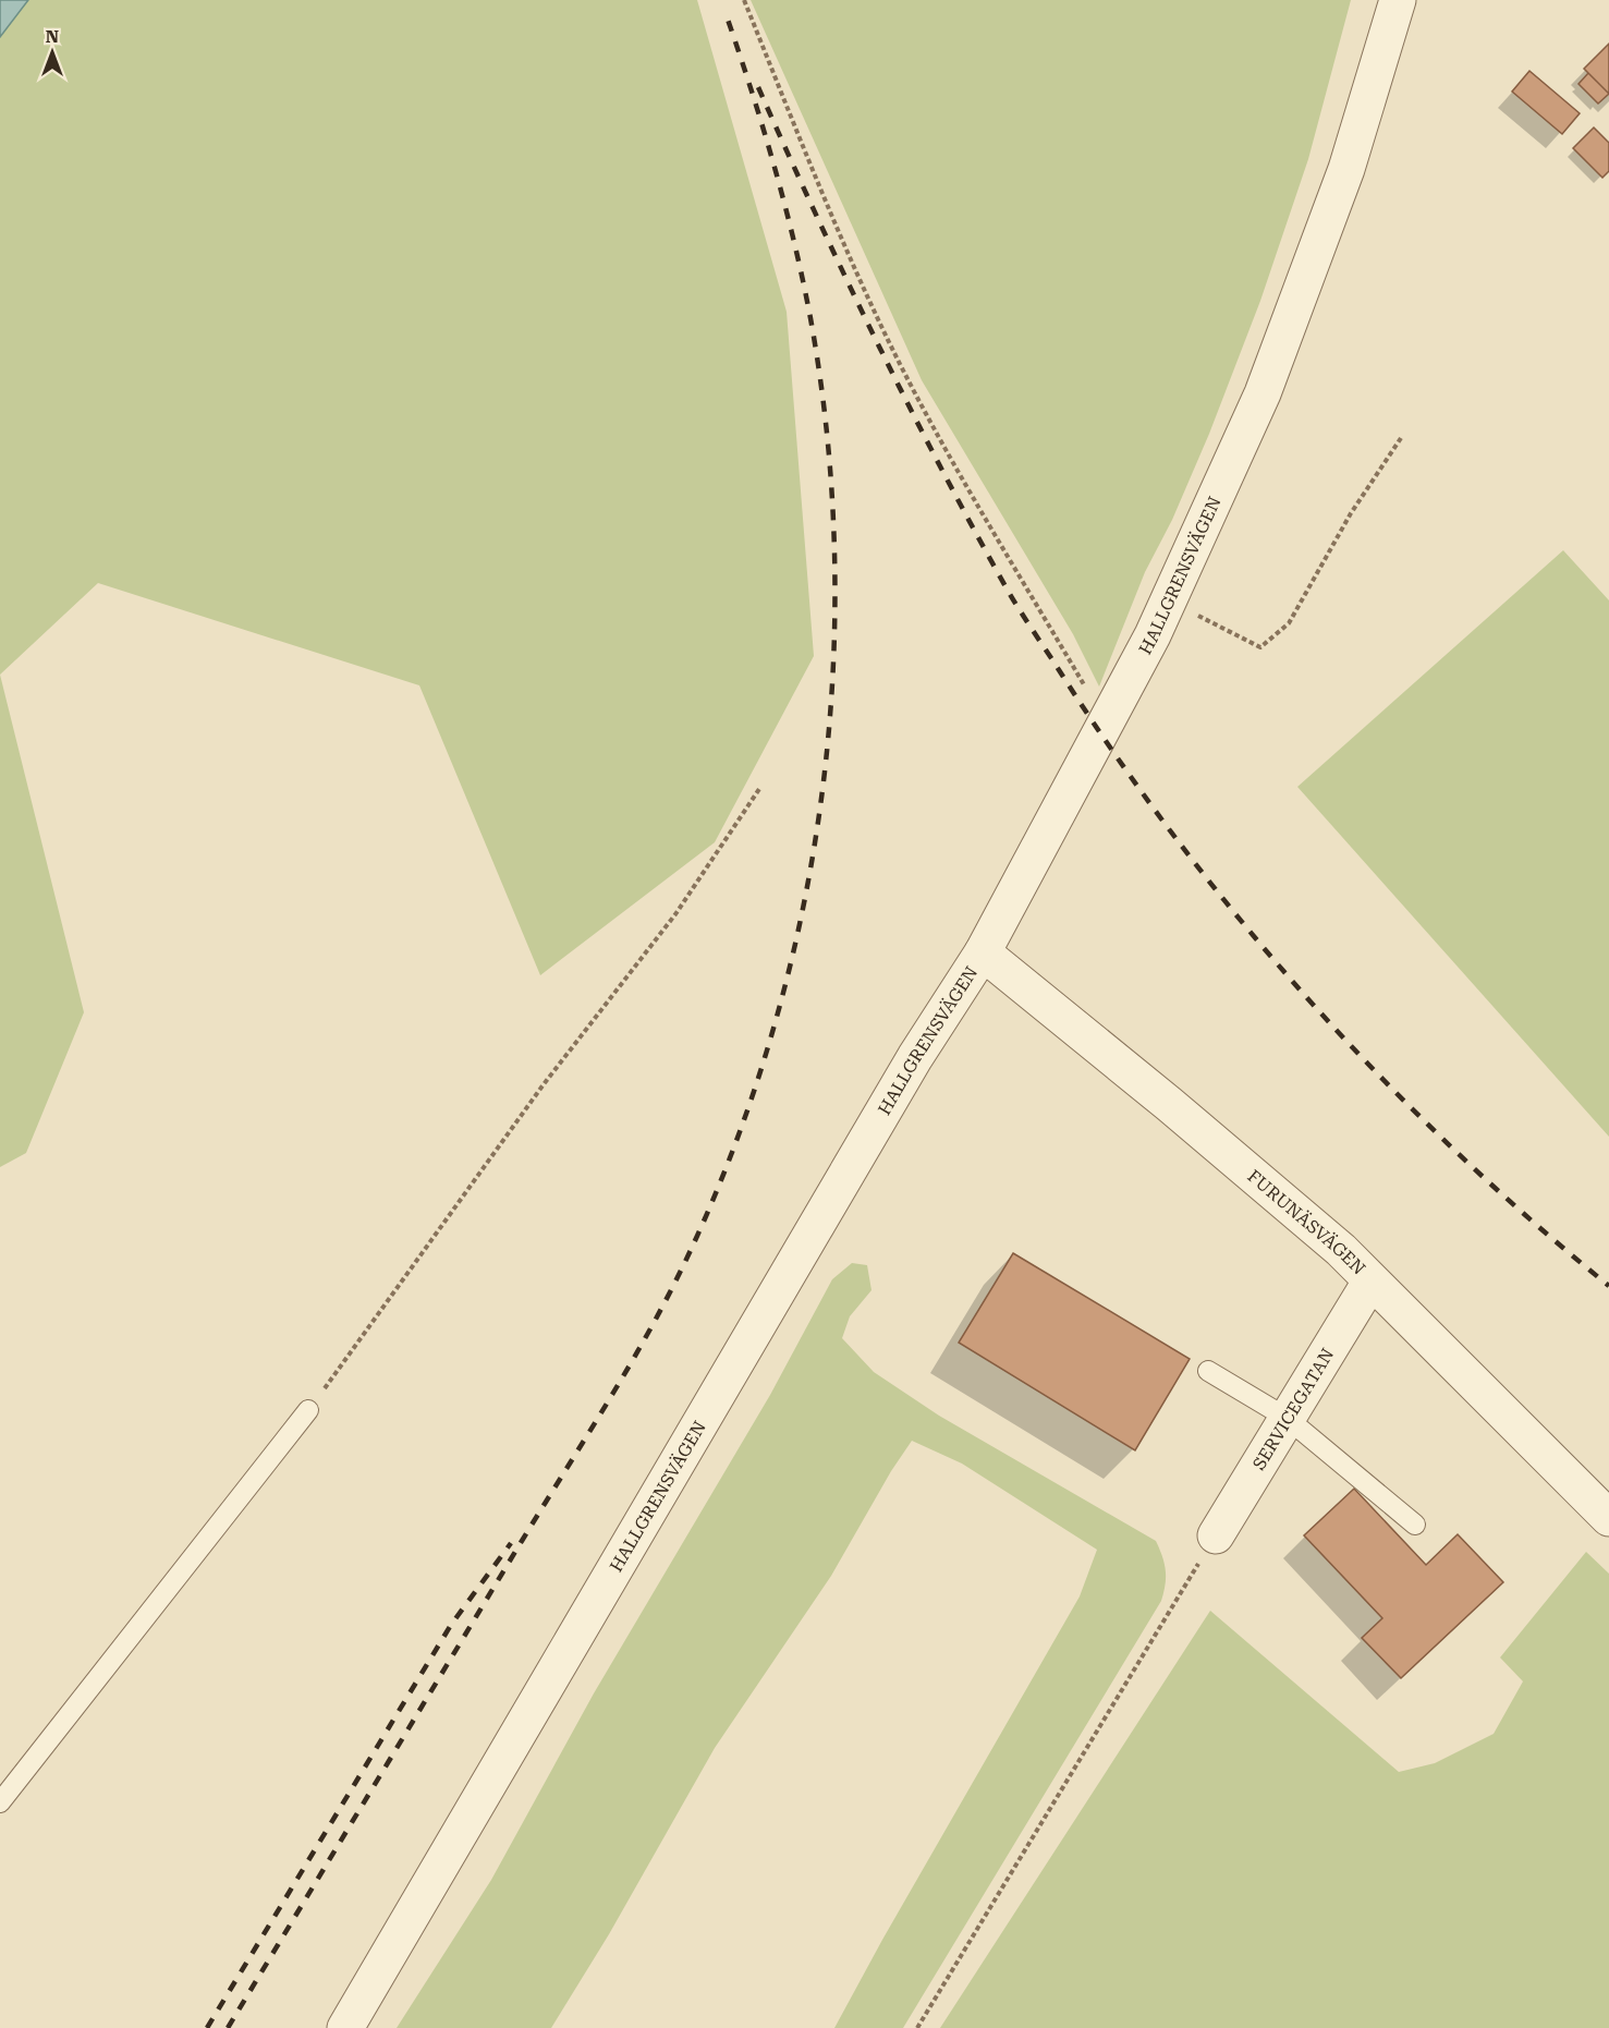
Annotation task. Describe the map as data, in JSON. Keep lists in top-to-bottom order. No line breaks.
{"streets":{"street":["HALLGRENSVÄGEN","FURUNÄSVÄGEN","SERVICEGATAN"]},"crossings":[["HALLGRENSVÄGEN","FURUNÄSVÄGEN"],["FURUNÄSVÄGEN","SERVICEGATAN"]],"north":"top"}
